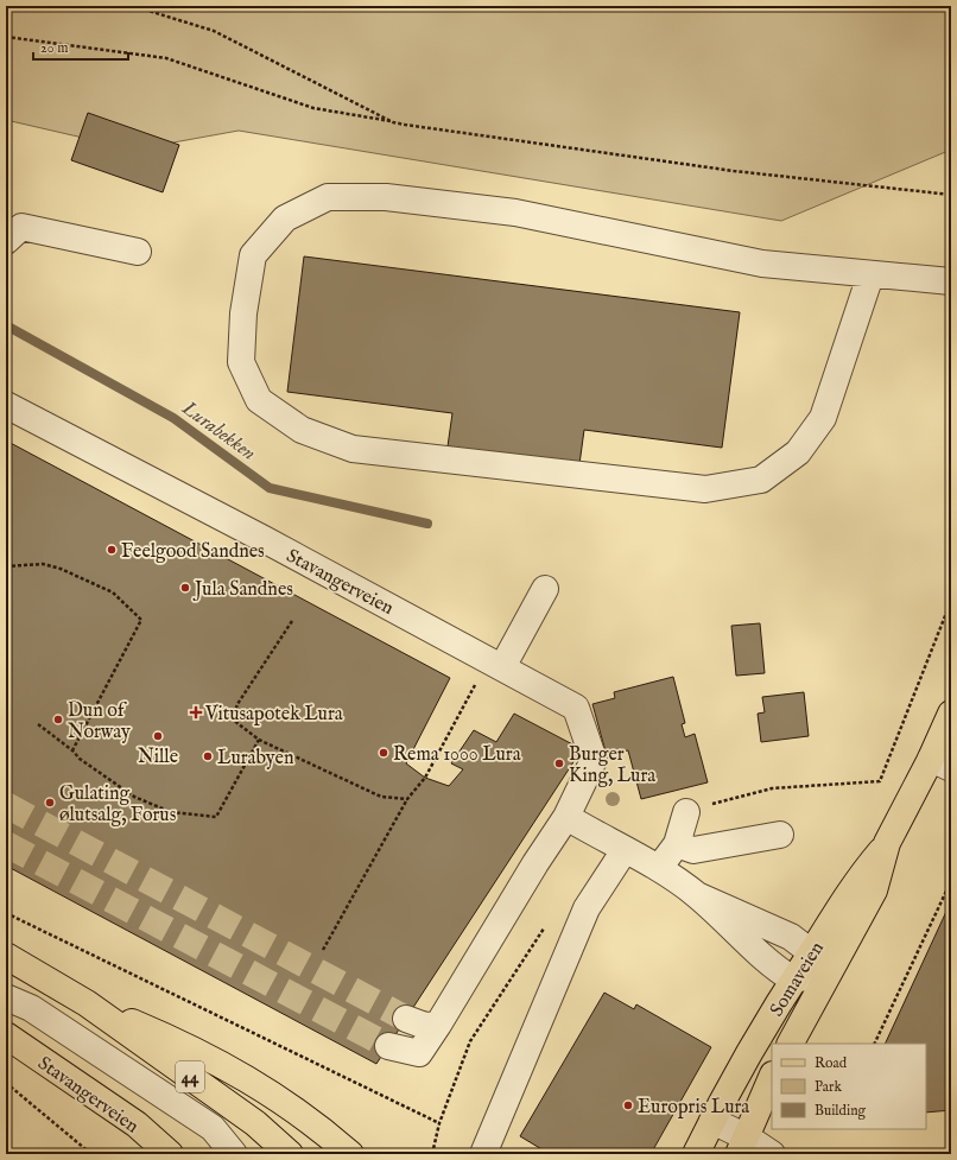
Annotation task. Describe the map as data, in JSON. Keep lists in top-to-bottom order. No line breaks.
{"streets":{"main road":["Stavangerveien","Somaveien","44"]},"water":["Lurabekken"],"places":{"other":["Feelgood Sandnes","Jula Sandnes","Dun of Norway","Nille","Rema 1000 Lura","Lurabyen","Burger King, Lura","Gulating ølutsalg, Forus","Europris Lura"],"health":["Vitusapotek Lura"]},"legend":["Road","Park","Building"],"scale_bar":"20 m"}
